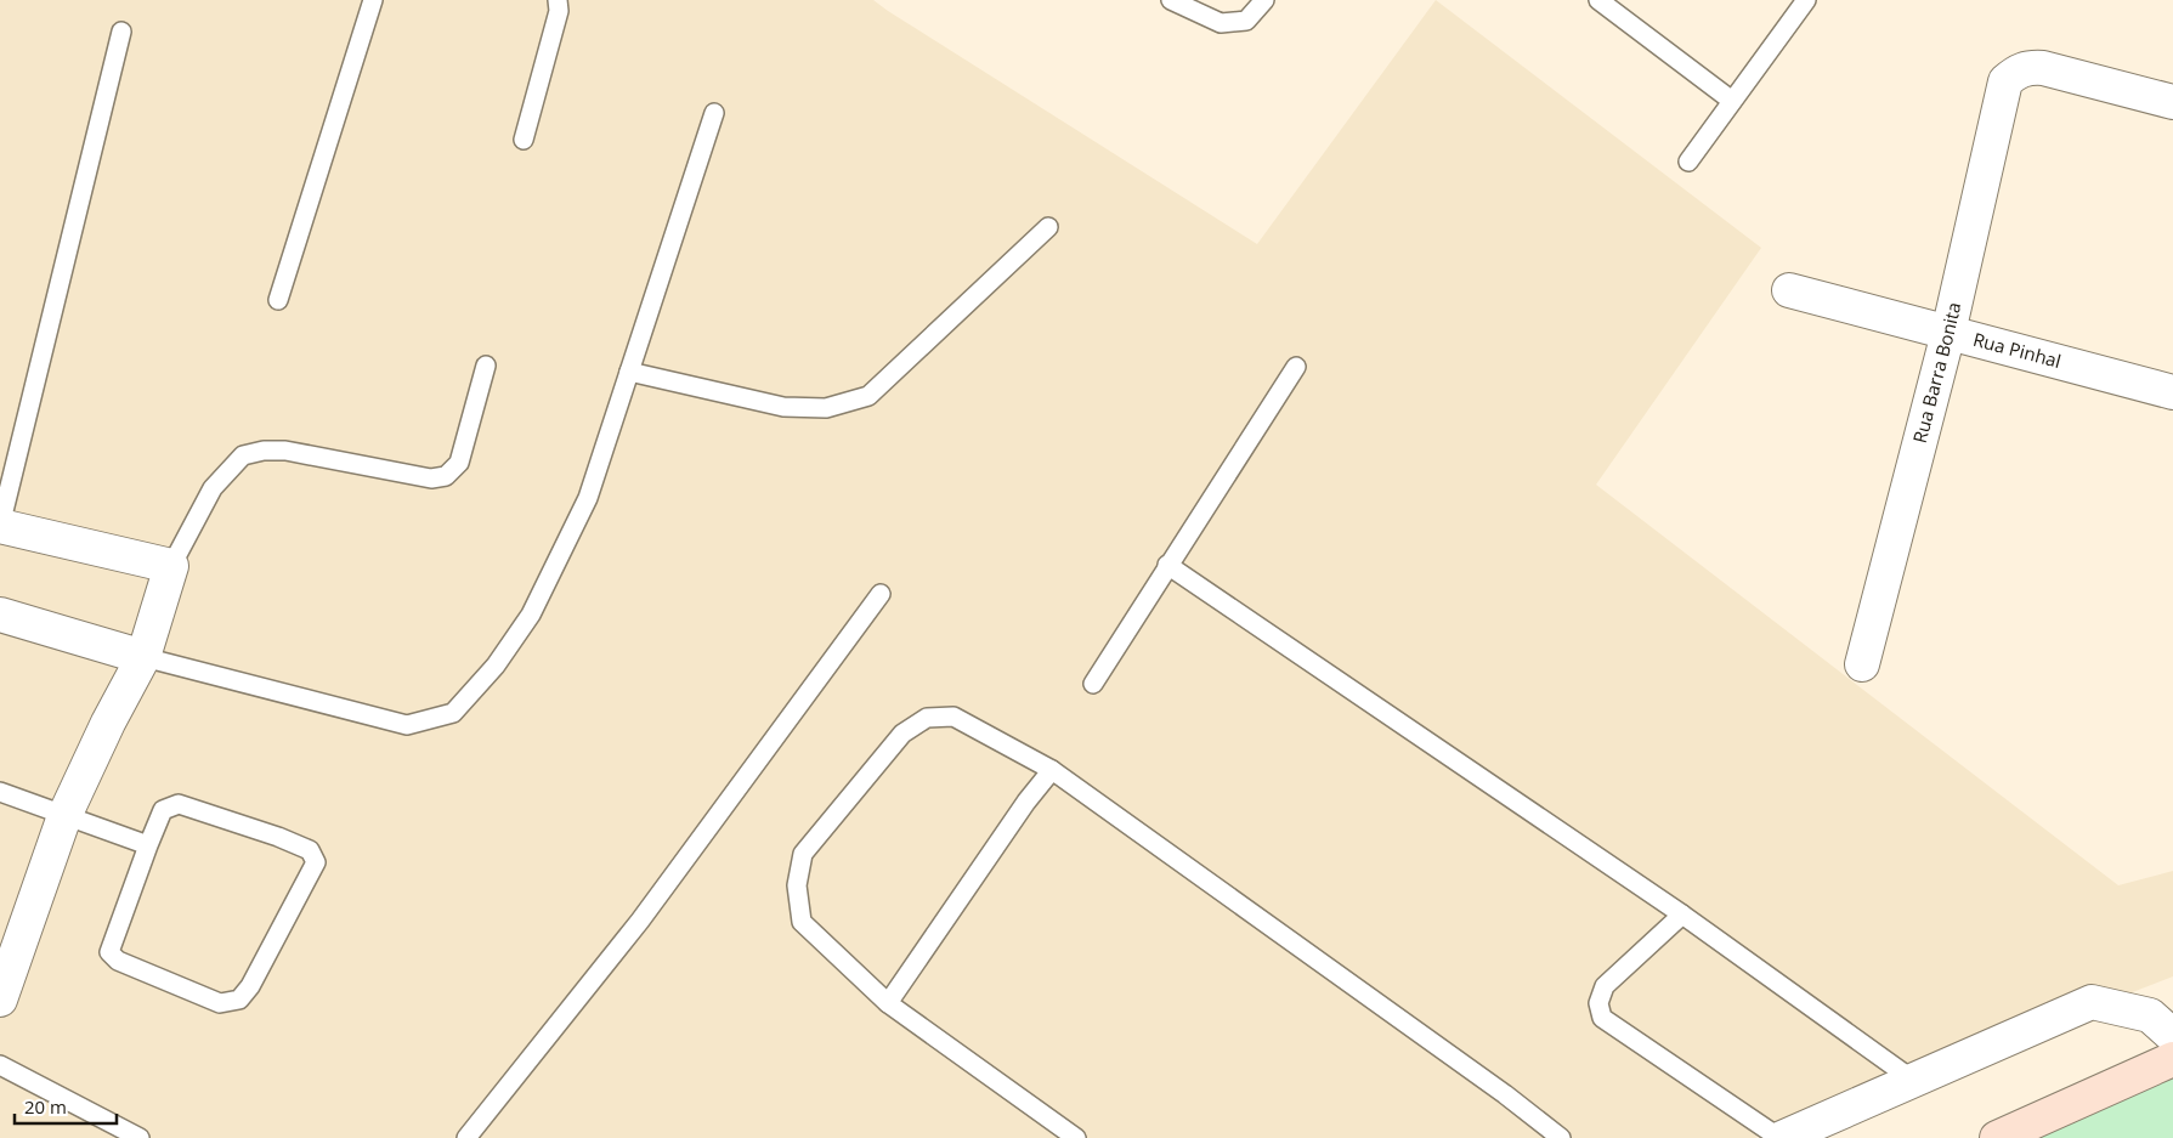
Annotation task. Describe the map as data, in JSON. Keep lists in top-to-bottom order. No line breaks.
{"streets":{"street":["Rua Pinhal","Rua Barra Bonita"]},"crossings":[["Rua Pinhal","Rua Barra Bonita"]],"scale_bar":"20 m"}
